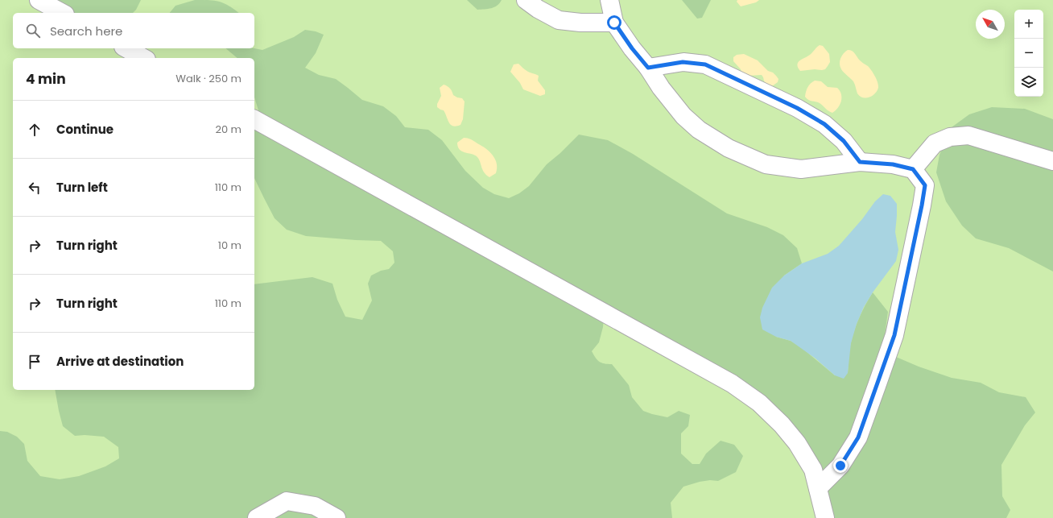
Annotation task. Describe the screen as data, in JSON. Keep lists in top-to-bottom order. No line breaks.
{"north":"top left","page":{"map_buttons":["+","−"],"search":"Search here","heading":["4 min","Walk · 250 m"],"list":[["Continue","20 m"],["Turn left","110 m"],["Turn right","10 m"],["Turn right","110 m"],"Arrive at destination"]}}
